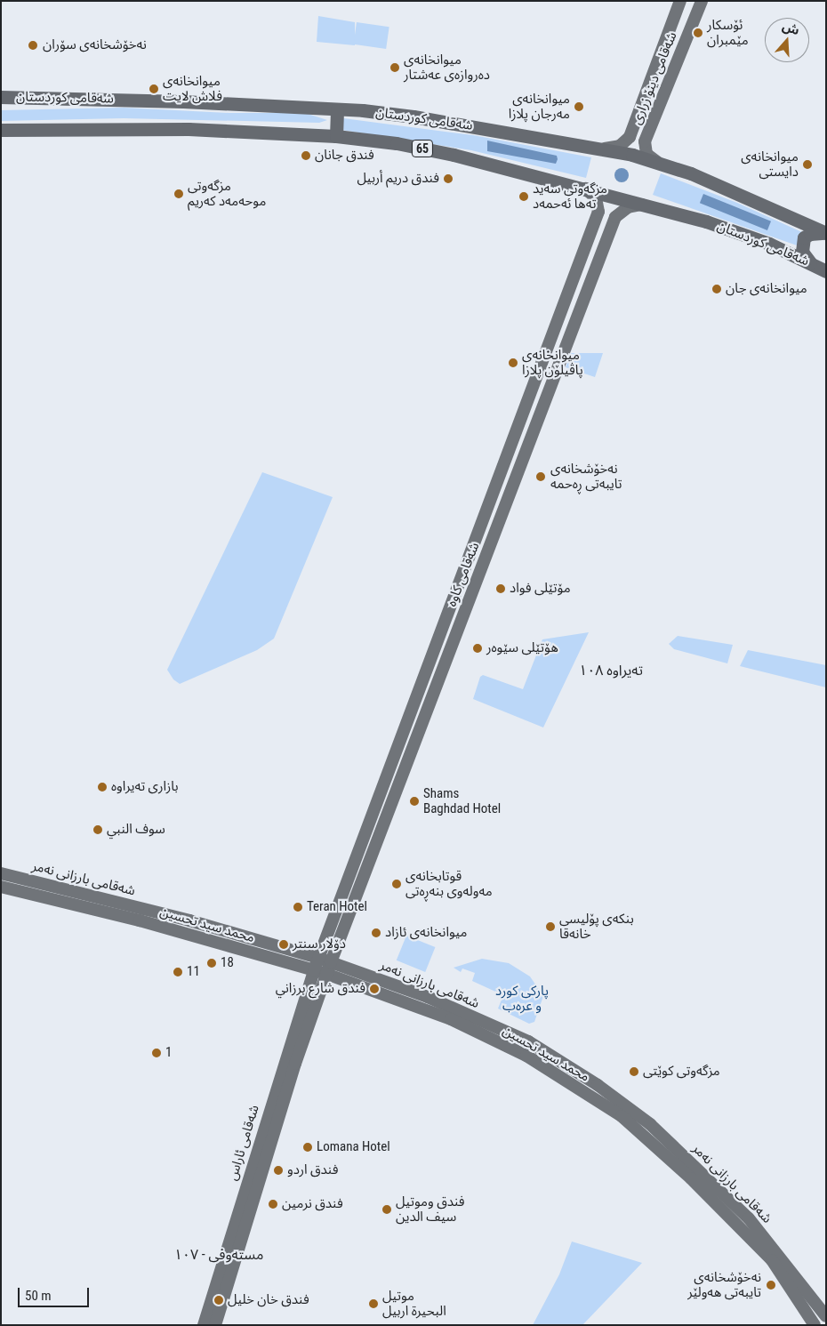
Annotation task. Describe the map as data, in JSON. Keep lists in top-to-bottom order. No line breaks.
{"streets":{"highway":["شەقامی کوردستان","65"],"main road":["شەقامی دینۆ زراری","شەقامی کاوە","شەقامی بارزانی نەمر","محمد سید تحسین","شەقامی ئاراس"]},"crossings":[["شەقامی دینۆ زراری","شەقامی کوردستان"],["شەقامی کوردستان","شەقامی کاوە"],["شەقامی کاوە","شەقامی بارزانی نەمر"],["شەقامی کاوە","محمد سید تحسین"],["شەقامی کاوە","شەقامی ئاراس"],["شەقامی بارزانی نەمر","محمد سید تحسین"],["شەقامی بارزانی نەمر","شەقامی ئاراس"],["محمد سید تحسین","شەقامی ئاراس"]],"districts":["تەیراوە ١٠٨","مستەوفی - ١٠٧"],"parks":["پاركی كورد و عرەب"],"places":["ئۆسکار مێمبران","نەخۆشخانەی سۆران","میوانخانەی دەروازەی عەشتار","میوانخانەی فلاش لایت","میوانخانەی مەرجان پلازا","فندق جانان","میوانخانەی دایستی","فندق دريم أربيل","مزگەوتی موحەمەد کەریم","مزگەوتی سەید تەها ئەحمەد","میوانخانەی جان","میوانخانەی پاڤیلۆن پلازا","نەخۆشخانەی تایبەتی ڕەحمە","مۆتێلی فواد","هۆتێلی سێوەر","بازاری تەیراوە","Shams Baghdad Hotel","سوف النبي","قوتابخانەی مەولەوی بنەڕەتی","Teran Hotel","بنکەی پۆلیسی خانەقا","میوانخانەی ئازاد","دۆلار سنتر","18","11","فندق شارع برزاني","1","مزگەوتی کوێتی","Lomana Hotel","فندق اردو","فندق نرمين","فندق وموتيل سيف الدين","نەخۆشخانەی تایبەتی هەولێر","فندق خان خليل","موتيل البحيرة اربيل"],"scale_bar":"50 m","north":"top"}
